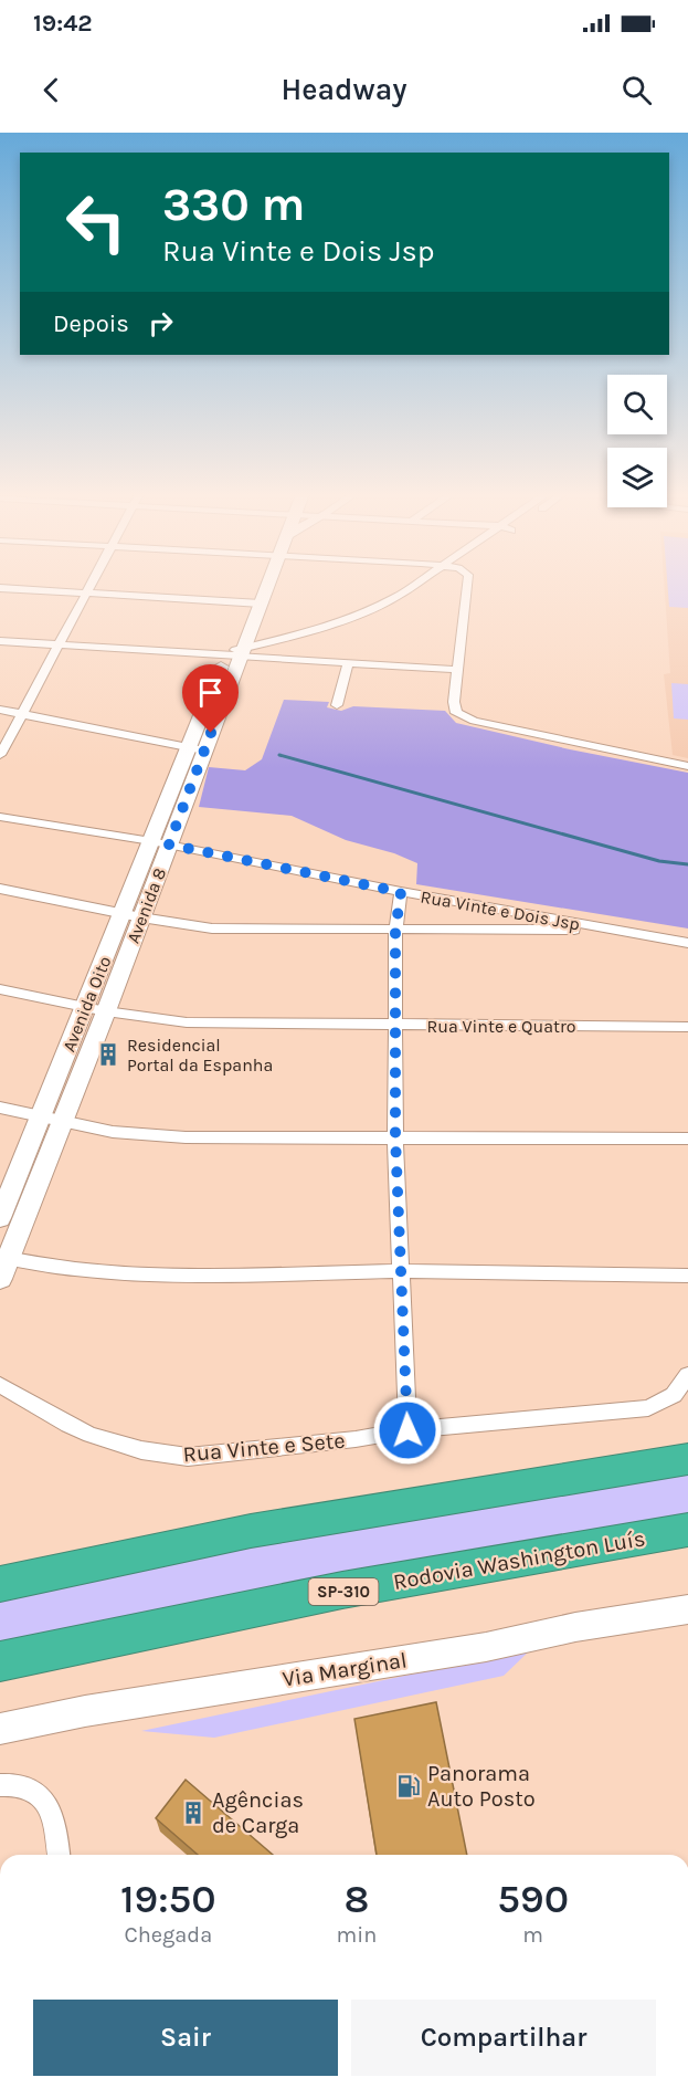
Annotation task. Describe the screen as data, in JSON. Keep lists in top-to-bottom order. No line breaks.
{"streets":{"highway":["Rodovia Washington Luís","SP-310"],"street":["Avenida 8","Rua Vinte e Dois Jsp","Avenida Oito","Rua Vinte e Quatro","Rua Vinte e Sete","Via Marginal"]},"crossings":[["Avenida 8","Rua Vinte e Dois Jsp"],["Avenida 8","Avenida Oito"],["Avenida 8","Rua Vinte e Quatro"],["Rua Vinte e Dois Jsp","Avenida Oito"],["Avenida Oito","Rua Vinte e Quatro"]],"places":{"building":["Residencial Portal da Espanha","Agências de Carga"],"fuel station":["Panorama Auto Posto"]},"page":{"status":"19:42","header":"Headway","turn":["330 m","Rua Vinte e Dois Jsp"],"then":"Depois","eta":["19:50","Chegada","8","min","590","m"],"buttons":["Sair","Compartilhar"]}}
